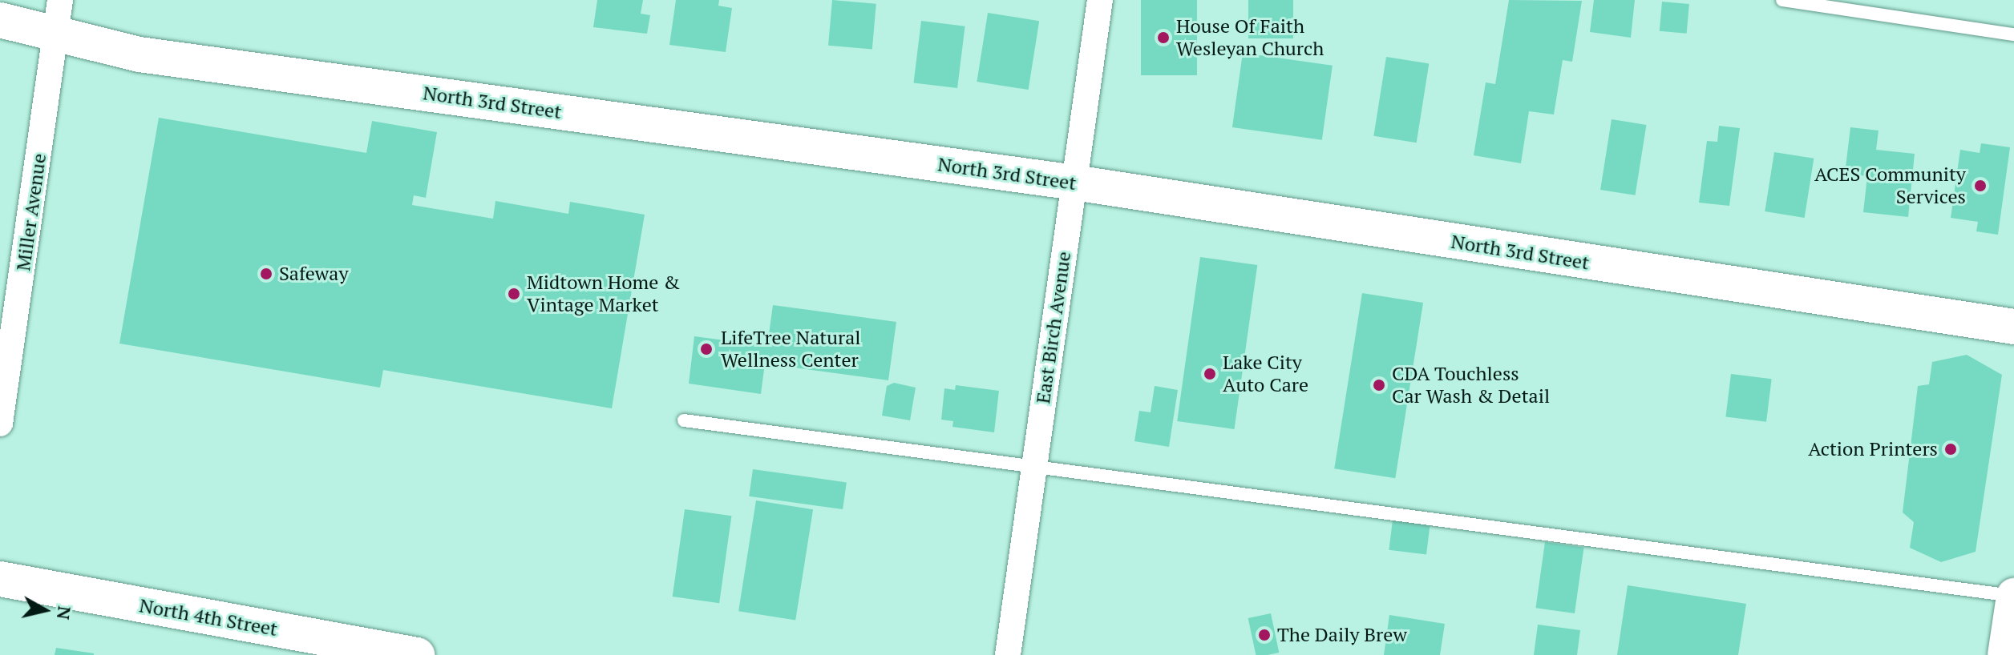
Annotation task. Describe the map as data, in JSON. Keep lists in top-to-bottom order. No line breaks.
{"streets":{"main road":["North 3rd Street","North 4th Street"],"street":["Miller Avenue","East Birch Avenue"]},"crossings":[["North 3rd Street","Miller Avenue"],["North 3rd Street","East Birch Avenue"]],"places":["House Of Faith Wesleyan Church","ACES Community Services","Safeway","Midtown Home & Vintage Market","LifeTree Natural Wellness Center","Lake City Auto Care","CDA Touchless Car Wash & Detail","Action Printers","The Daily Brew"],"north":"right"}
